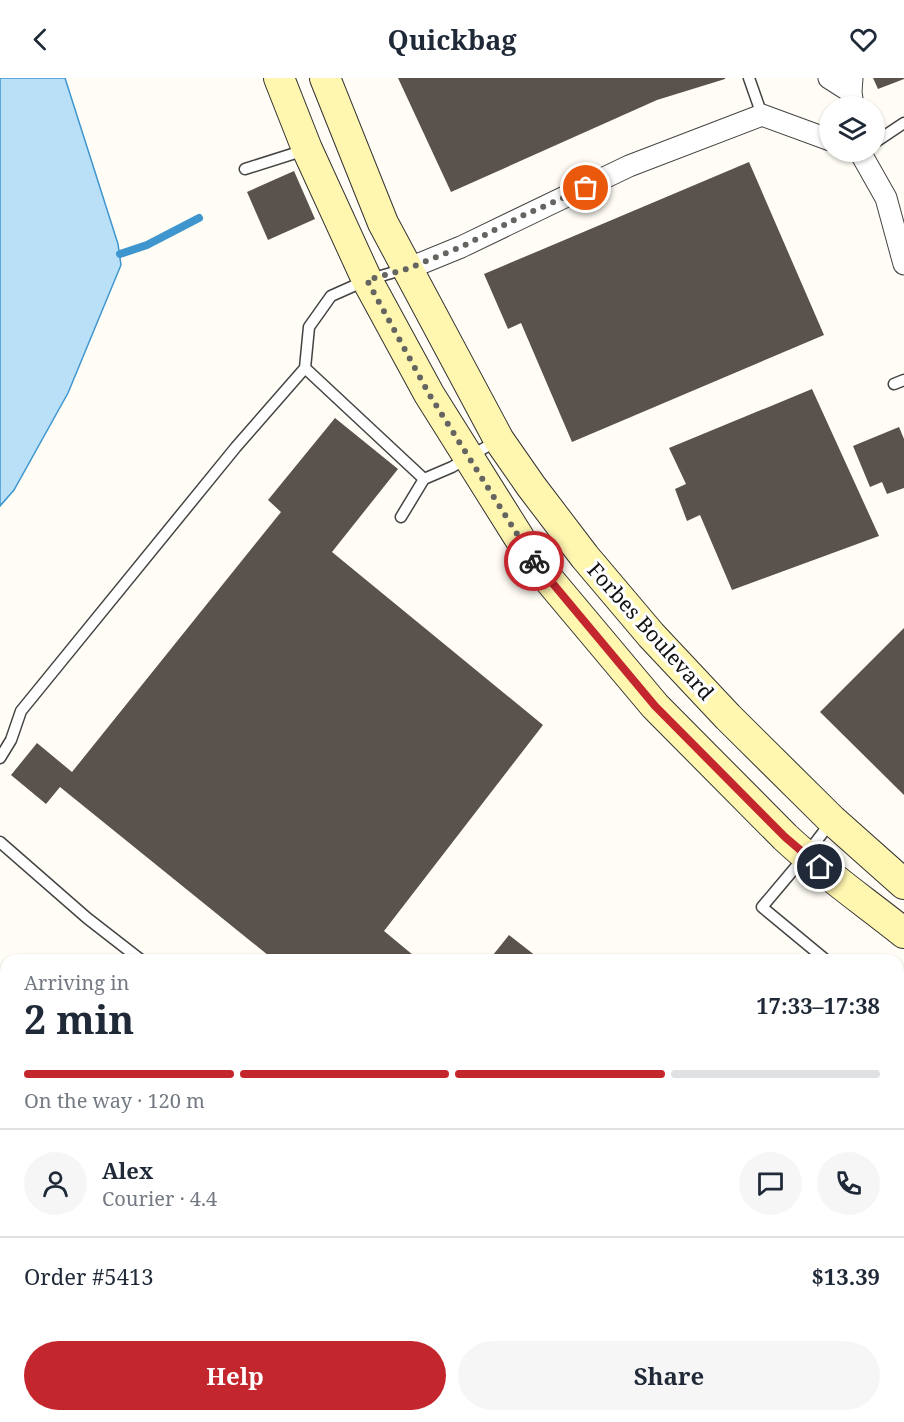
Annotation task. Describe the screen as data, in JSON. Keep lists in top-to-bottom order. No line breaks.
{"streets":{"main road":["Forbes Boulevard"]},"page":{"header":"Quickbag","heading":["2 min","Arriving in","17:33–17:38"],"panel":["Alex","Courier · 4.4","Order #5413","$13.39"],"bar":"On the way · 120 m","buttons":["Help","Share"]}}
